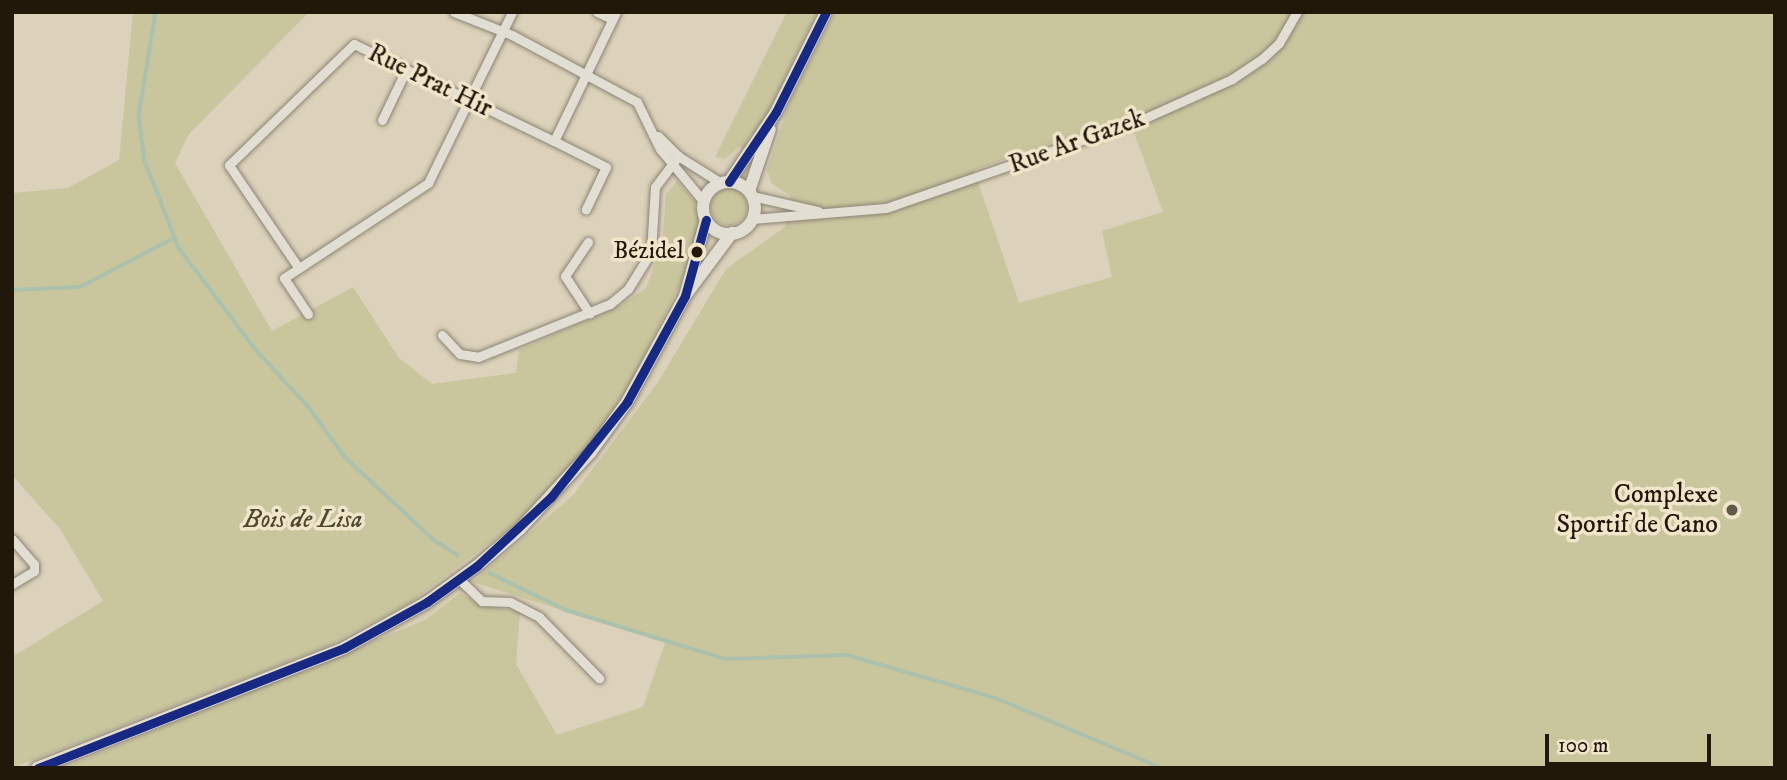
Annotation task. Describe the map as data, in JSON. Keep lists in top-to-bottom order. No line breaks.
{"streets":{"street":["Rue Prat Hir","Rue Ar Gazek"]},"parks":["Bois de Lisa"],"places":["Bézidel","Complexe Sportif de Cano"],"scale_bar":"100 m"}
